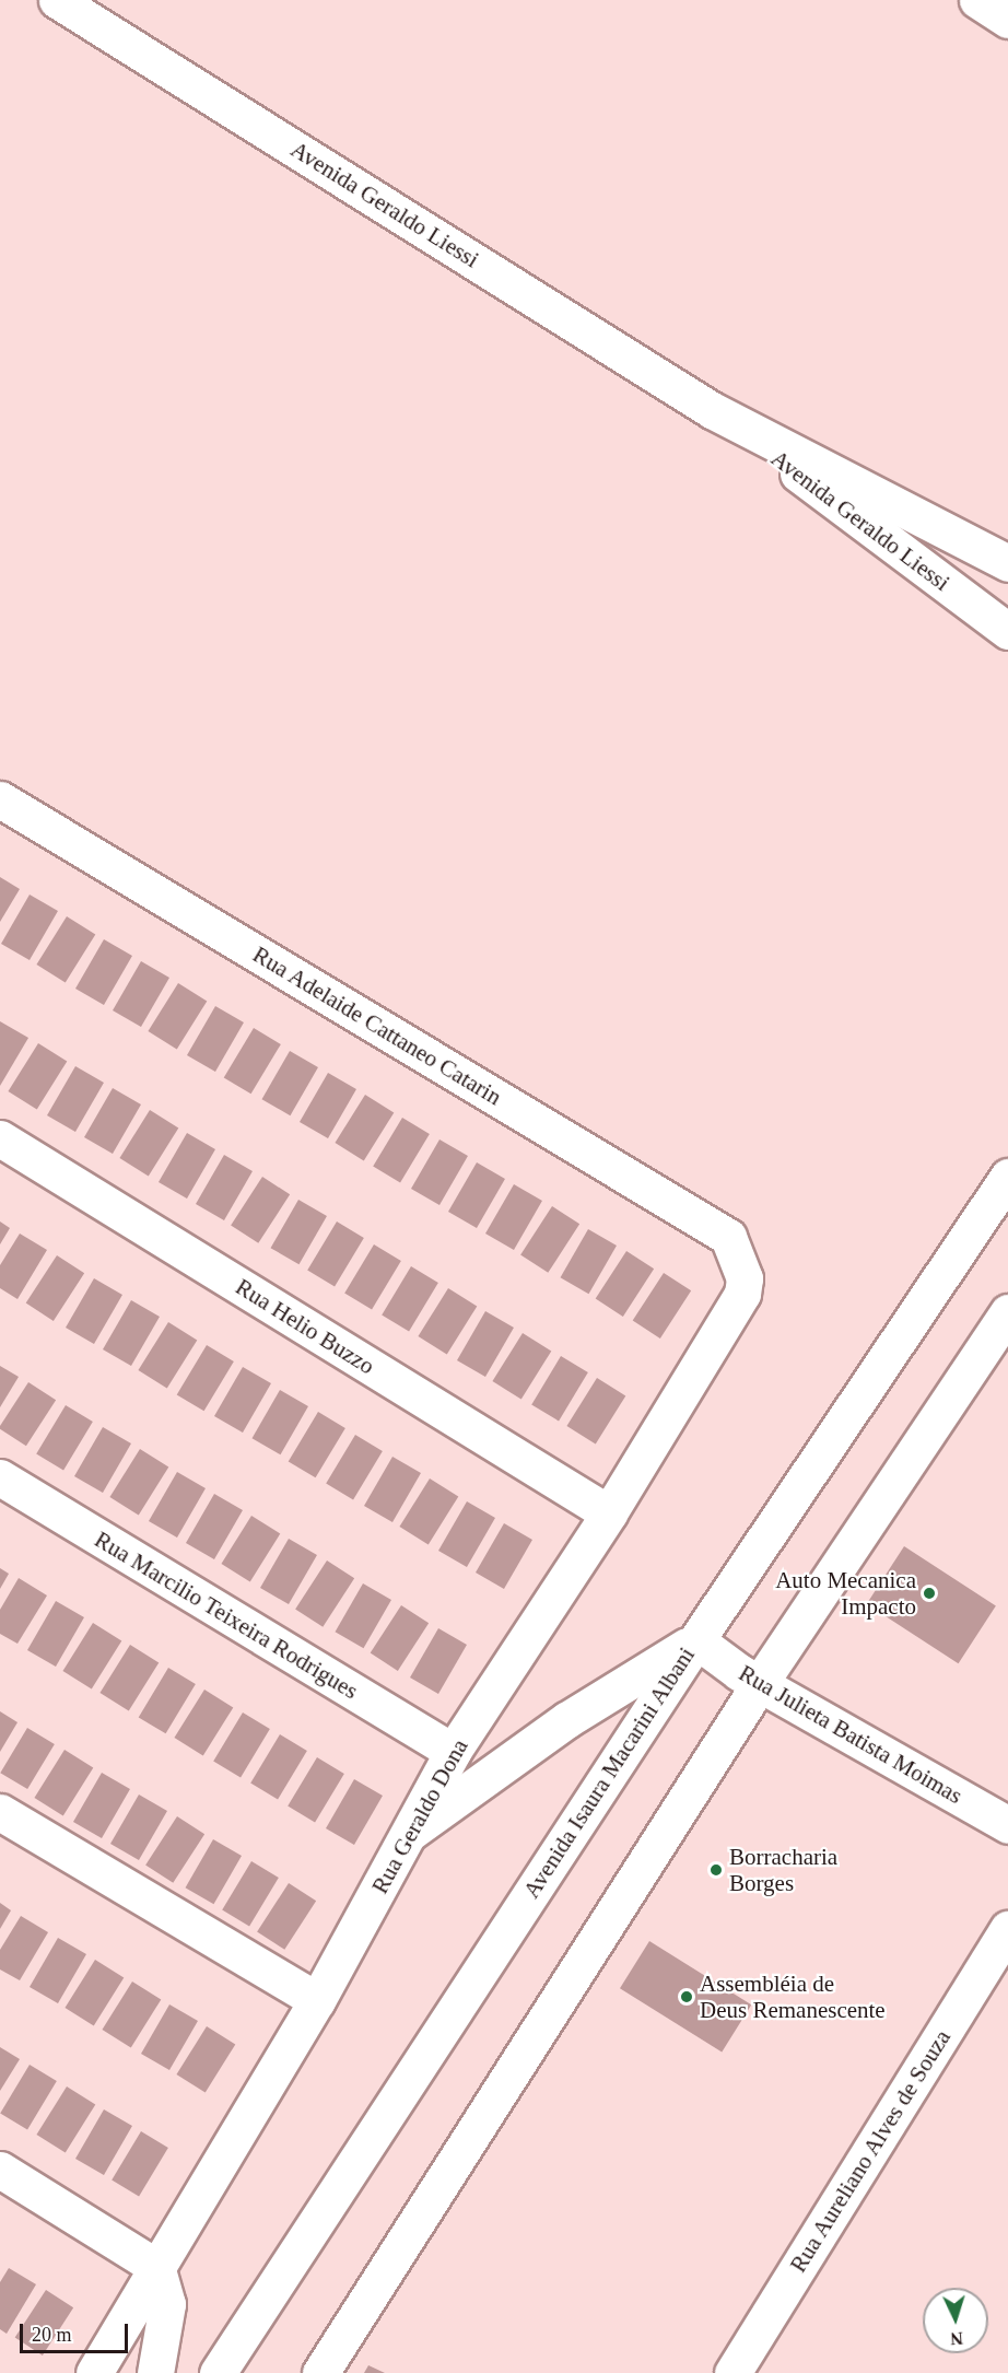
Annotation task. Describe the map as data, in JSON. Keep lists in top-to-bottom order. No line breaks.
{"streets":{"street":["Avenida Geraldo Liessi","Rua Adelaide Cattaneo Catarin","Rua Helio Buzzo","Rua Marcilio Teixeira Rodrigues","Rua Julieta Batista Moimas","Avenida Isaura Macarini Albani","Rua Geraldo Dona","Rua Aureliano Alves de Souza"]},"crossings":[["Rua Adelaide Cattaneo Catarin","Rua Geraldo Dona"],["Rua Helio Buzzo","Rua Geraldo Dona"],["Rua Marcilio Teixeira Rodrigues","Rua Geraldo Dona"],["Rua Julieta Batista Moimas","Avenida Isaura Macarini Albani"]],"places":["Auto Mecanica Impacto","Borracharia Borges","Assembléia de Deus Remanescente"],"scale_bar":"20 m","north":"bottom"}
